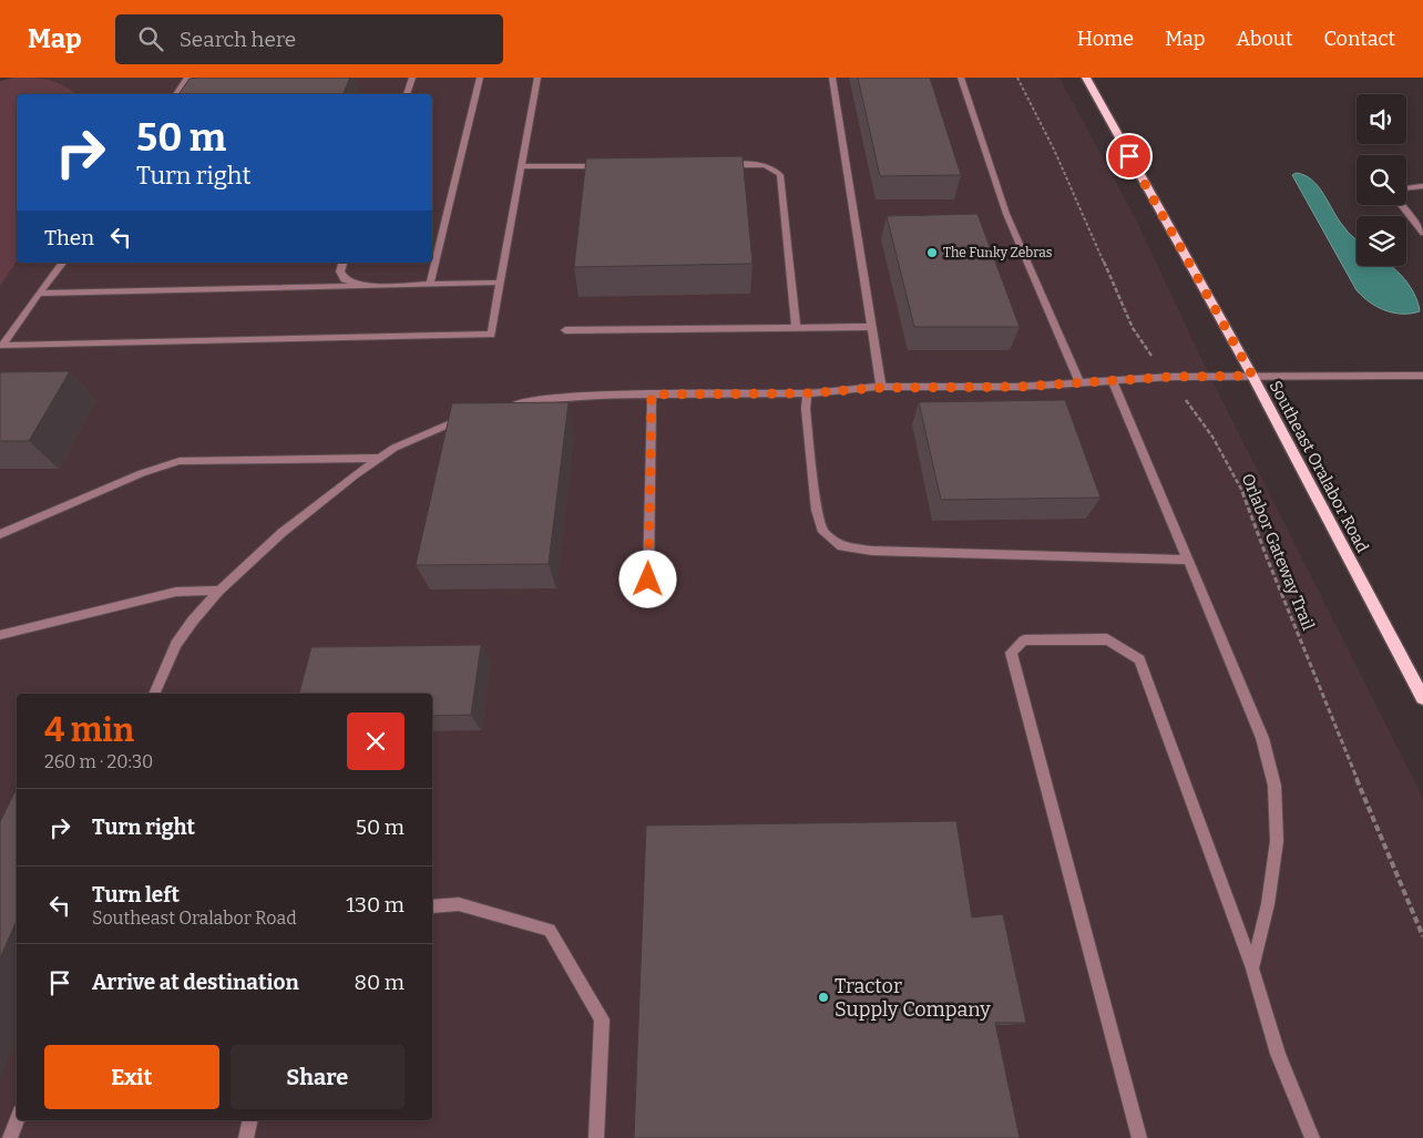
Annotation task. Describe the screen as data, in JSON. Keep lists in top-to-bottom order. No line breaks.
{"streets":{"main road":["Southeast Oralabor Road"],"path":["Orlabor Gateway Trail"]},"places":["The Funky Zebras","Tractor Supply Company"],"page":{"header":"Map","search":"Search here","nav":["Home","Map","About","Contact"],"turn":["50 m","Turn right"],"then":"Then","heading":["4 min","260 m · 20:30"],"list":[{"name":"Turn right","value":"50 m"},{"name":"Turn left","note":"Southeast Oralabor Road","value":"130 m"},{"name":"Arrive at destination","value":"80 m"}],"buttons":["Exit","Share"]}}
